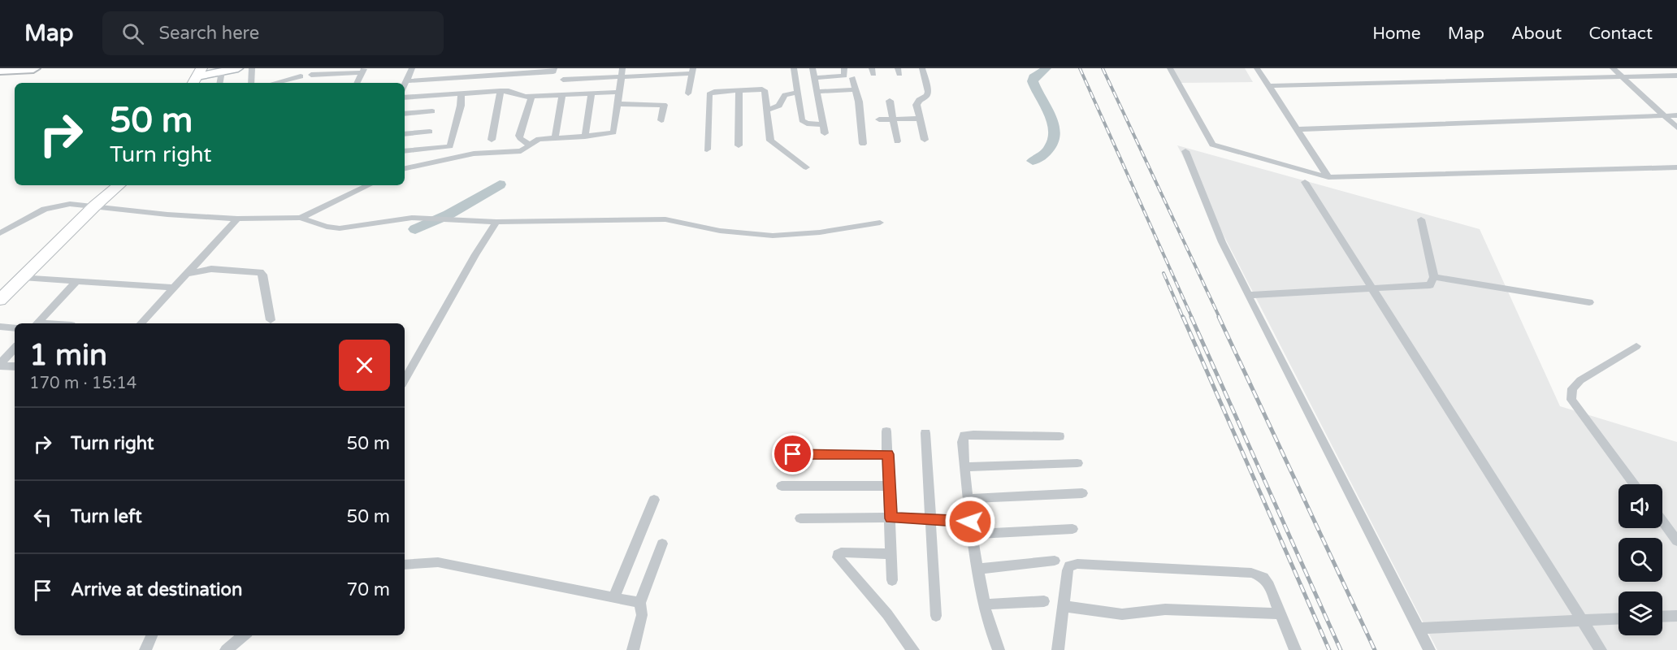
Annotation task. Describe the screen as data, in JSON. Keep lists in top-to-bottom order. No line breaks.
{"page":{"header":"Map","search":"Search here","nav":["Home","Map","About","Contact"],"turn":["50 m","Turn right"],"heading":["1 min","170 m · 15:14"],"list":[{"name":"Turn right","value":"50 m"},{"name":"Turn left","value":"50 m"},{"name":"Arrive at destination","value":"70 m"}]}}
